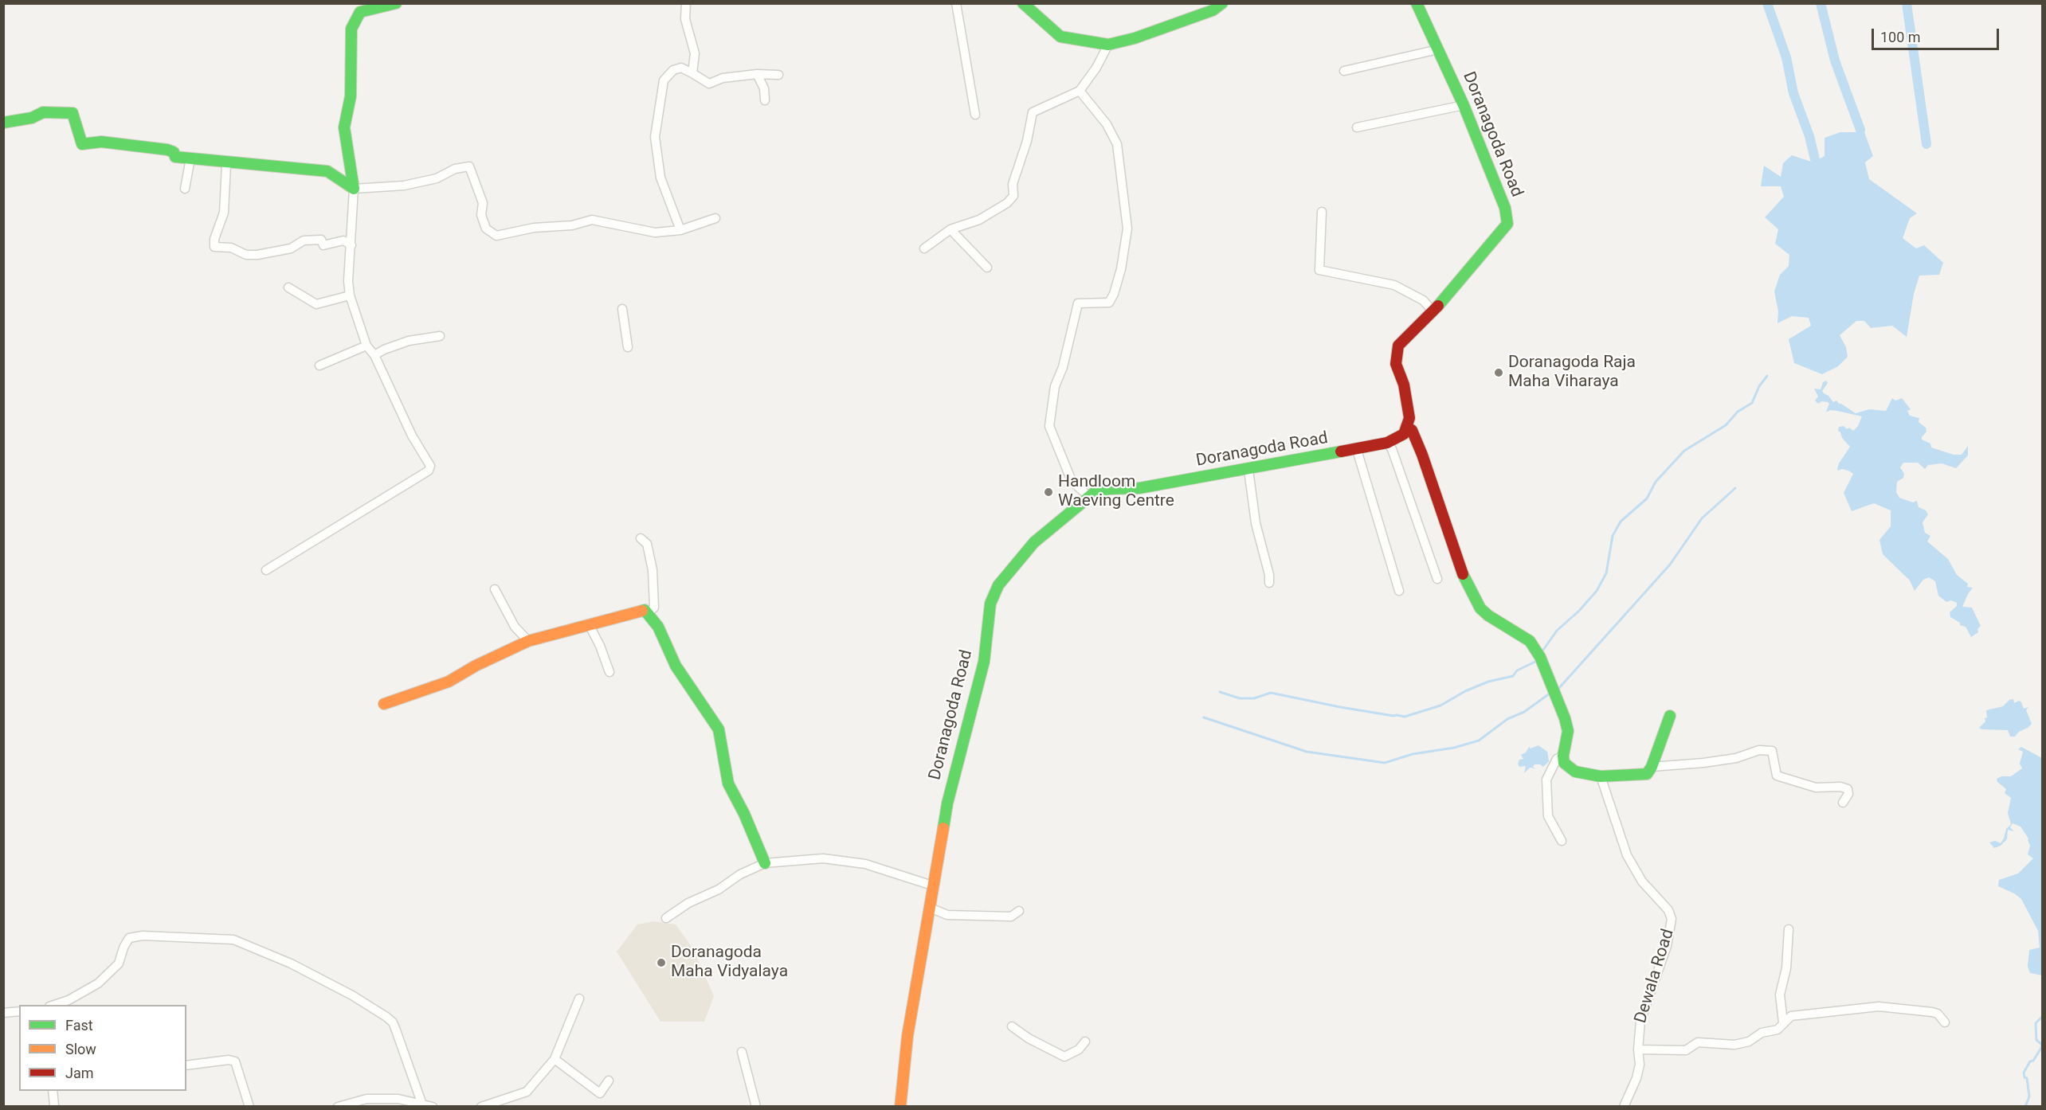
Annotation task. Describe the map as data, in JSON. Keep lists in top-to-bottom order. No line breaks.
{"streets":{"street":["Doranagoda Road","Dewala Road"]},"places":["Doranagoda Raja Maha Viharaya","Handloom Waeving Centre","Doranagoda Maha Vidyalaya"],"legend":["Fast","Slow","Jam"],"scale_bar":"100 m"}
